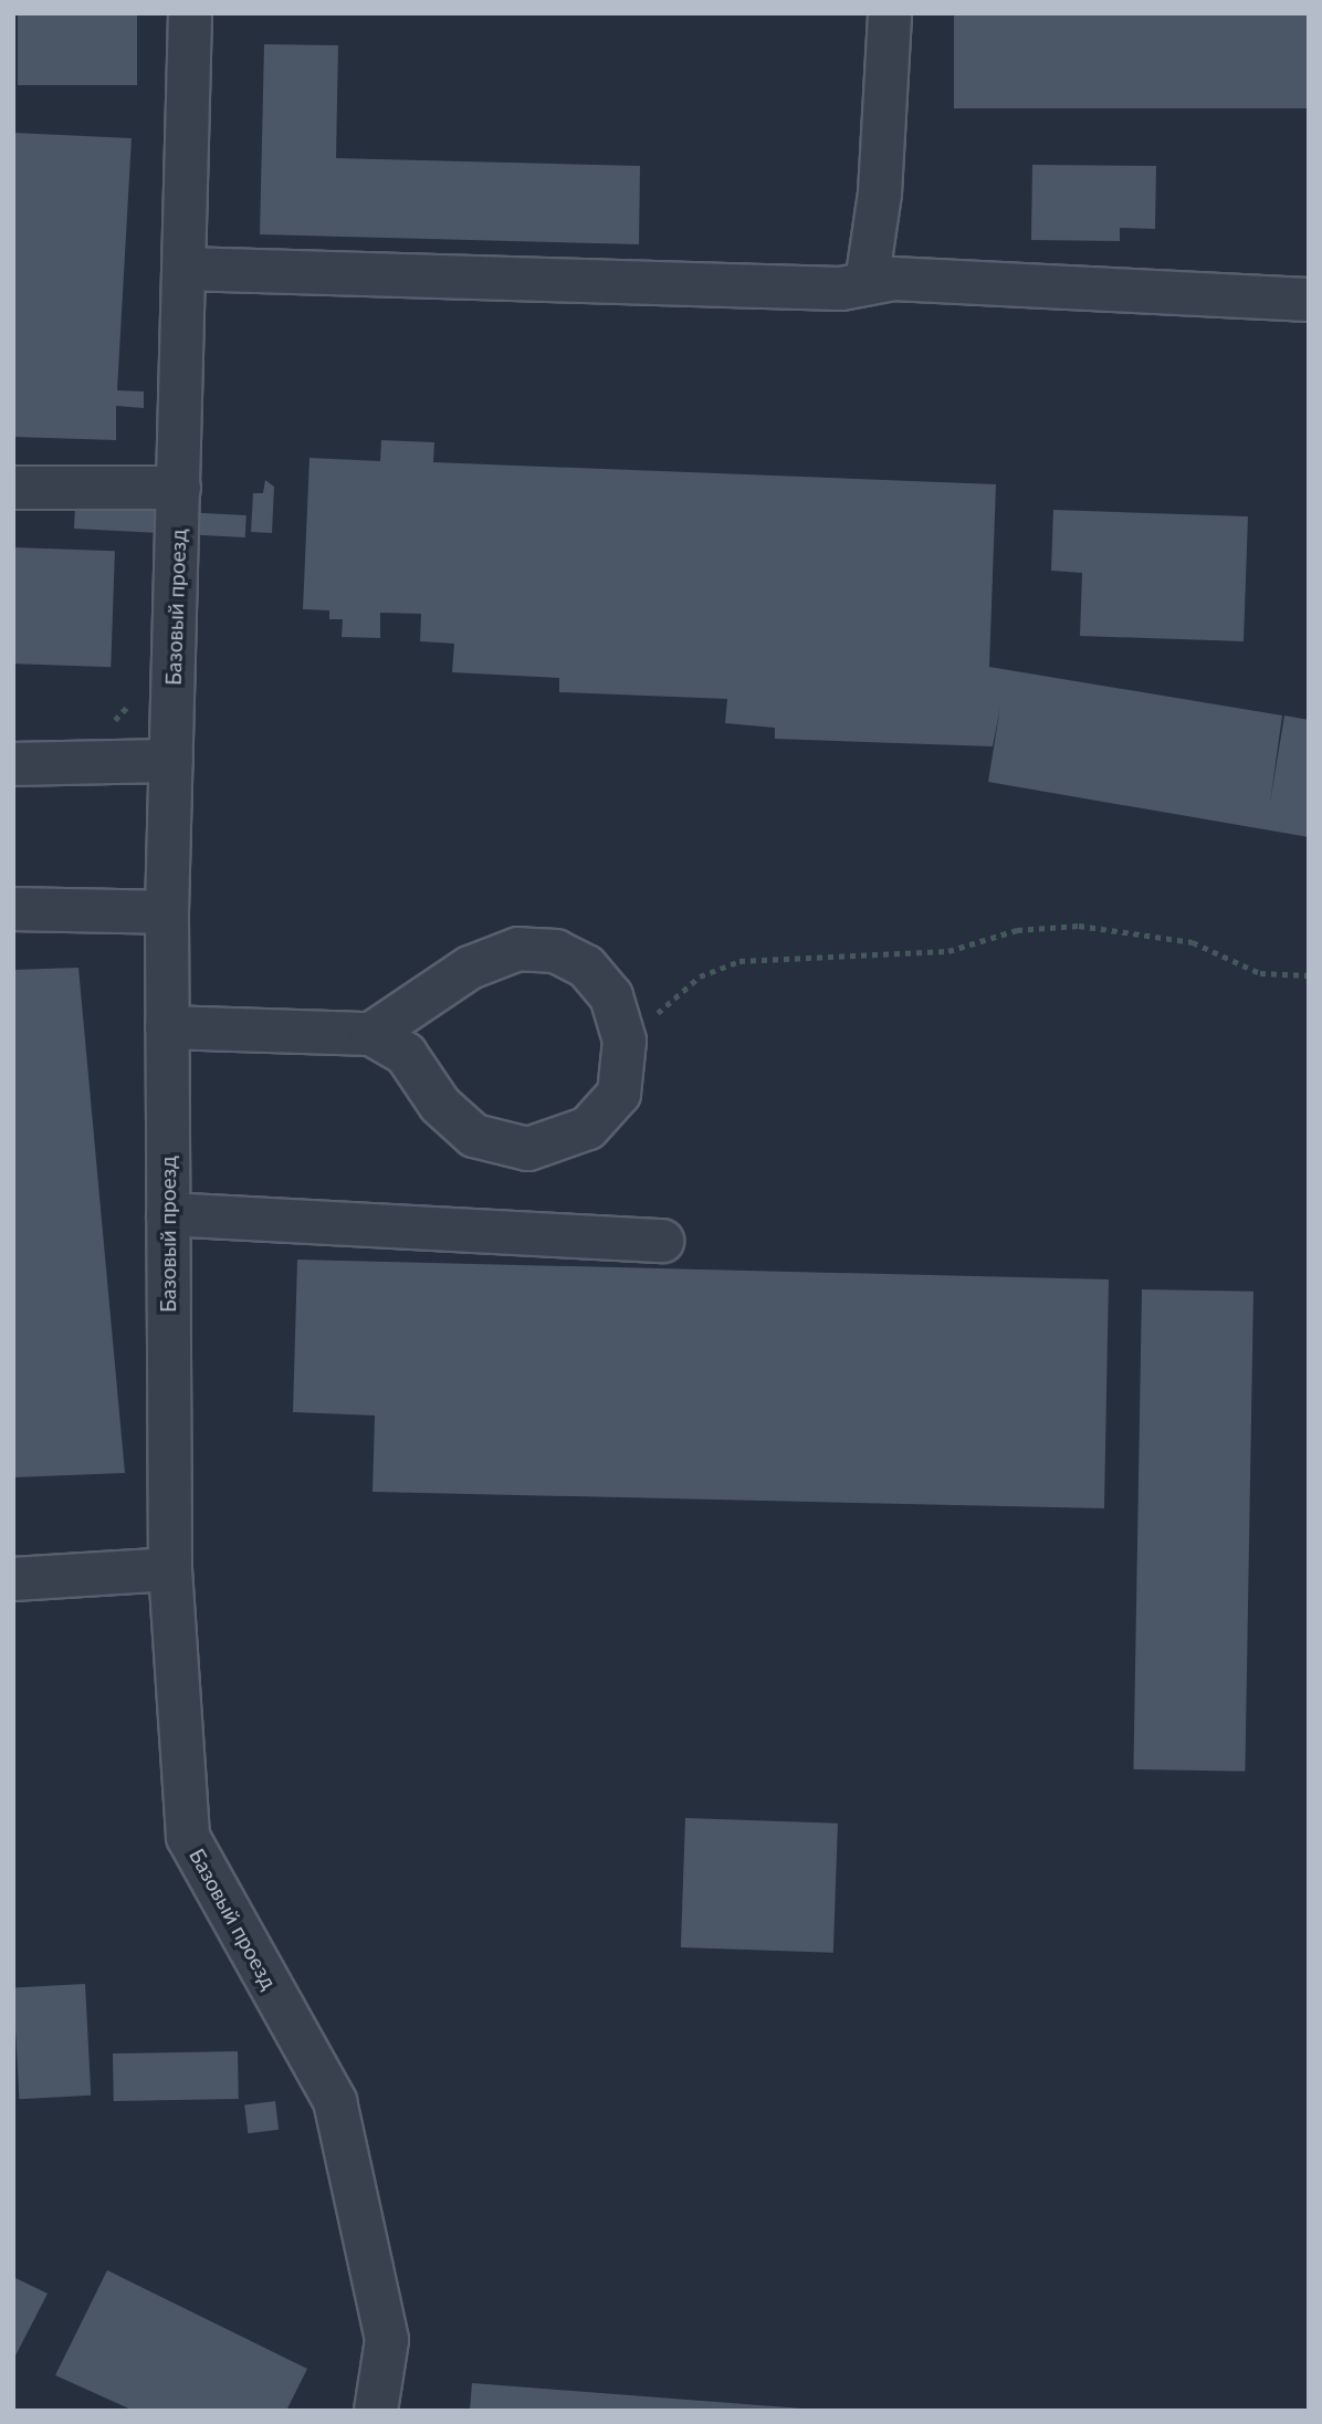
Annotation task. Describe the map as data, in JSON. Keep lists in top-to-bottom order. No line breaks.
{"streets":{"street":["Базовый проезд"]}}
